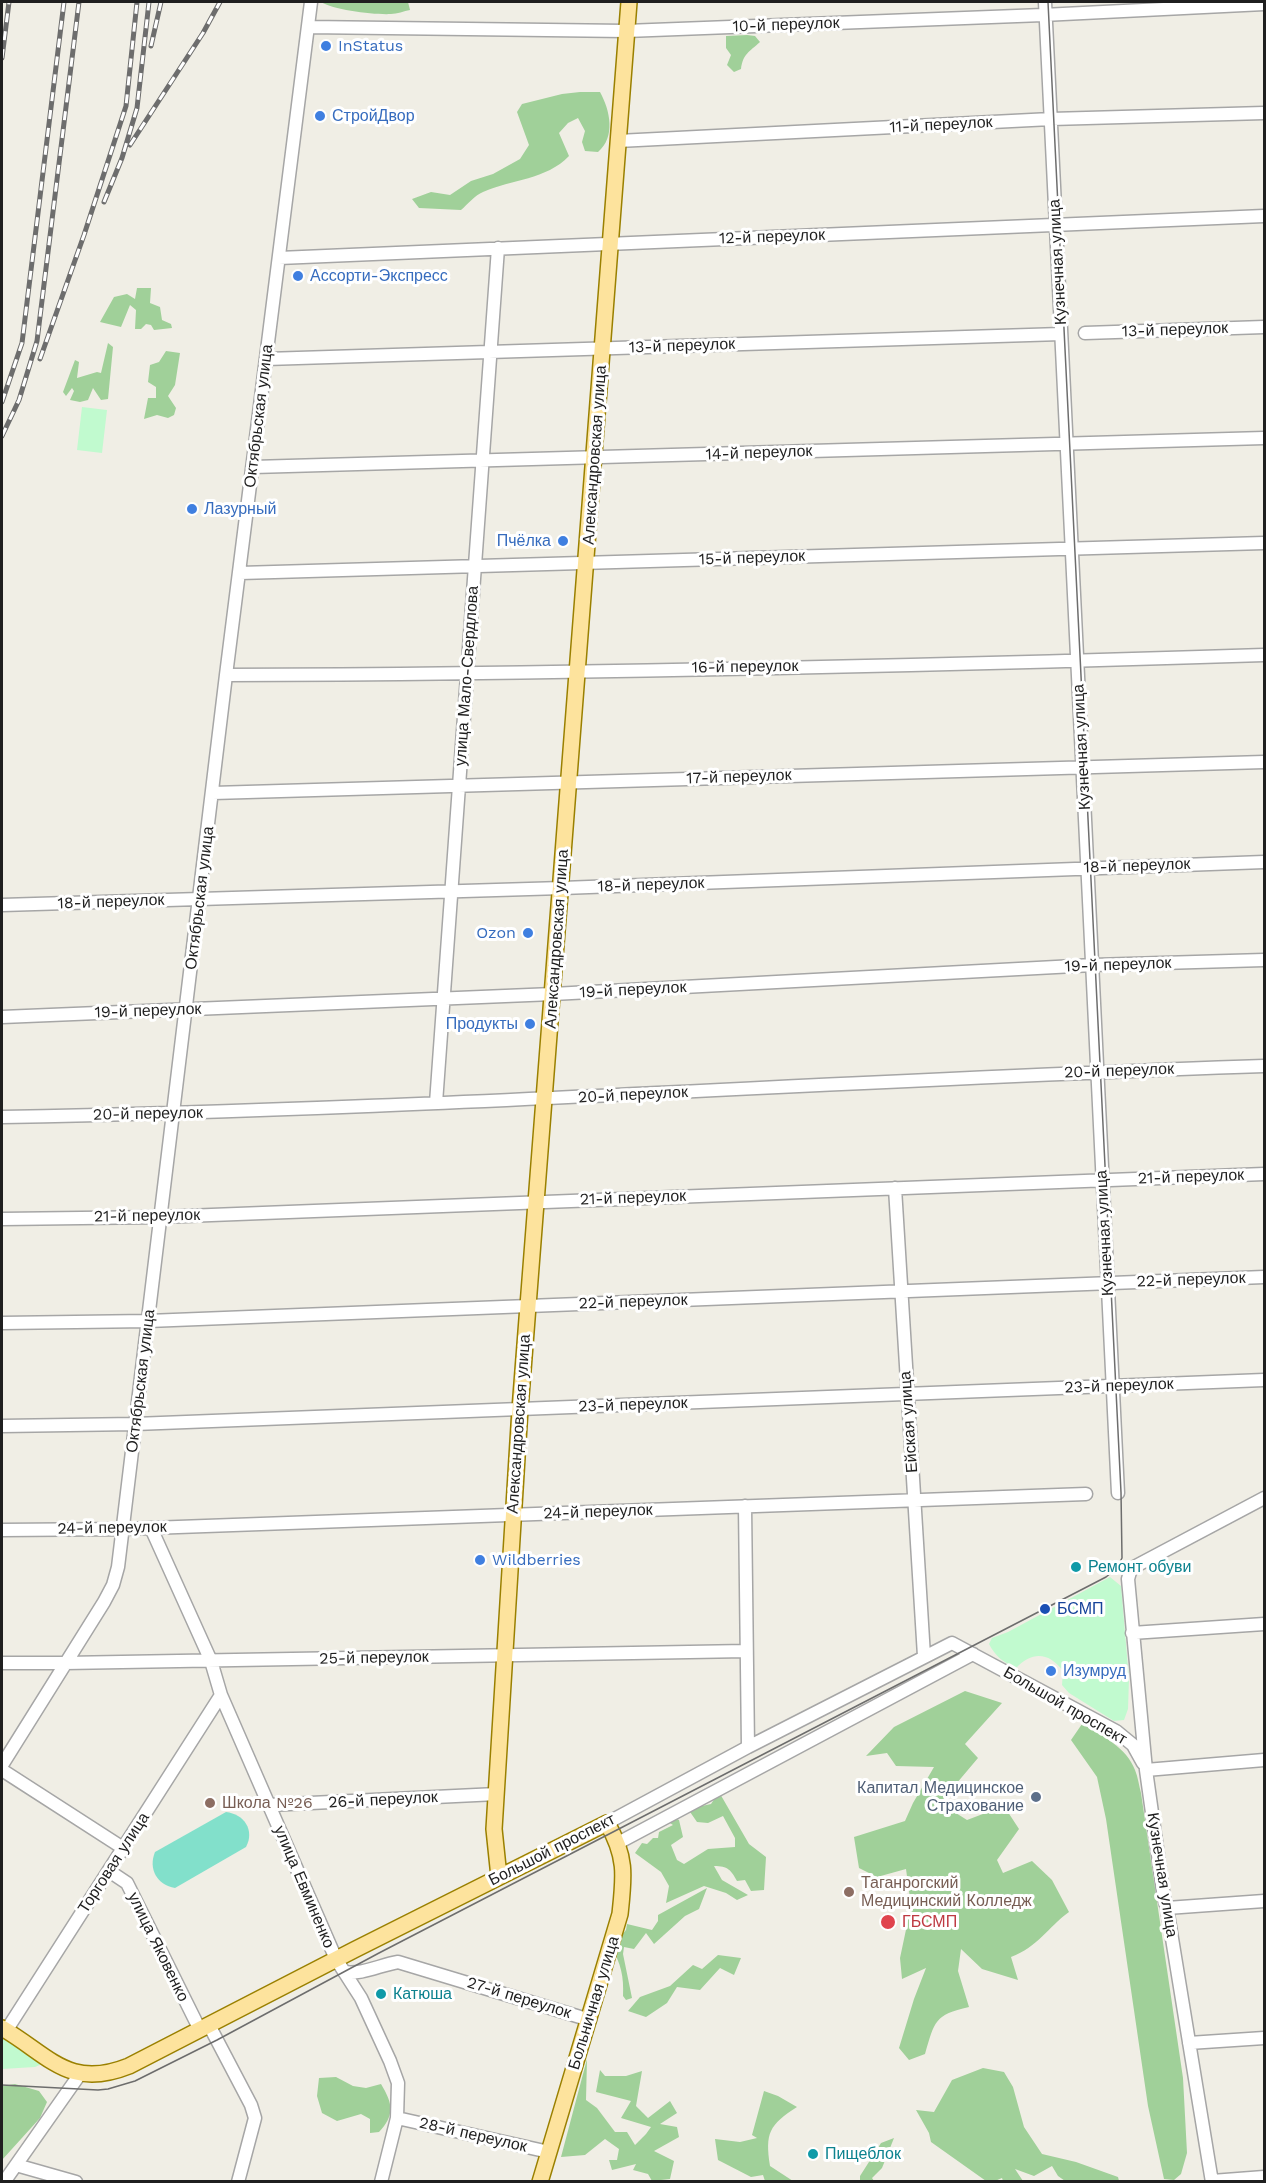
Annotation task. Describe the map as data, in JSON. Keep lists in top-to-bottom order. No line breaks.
{"streets":{"main road":["Александровская улица","Большой проспект","Больничная улица"],"street":["10-й переулок","11-й переулок","12-й переулок","Кузнечная улица","13-й переулок","Октябрьская улица","14-й переулок","15-й переулок","16-й переулок","улица Мало-Свердлова","17-й переулок","18-й переулок","19-й переулок","20-й переулок","21-й переулок","22-й переулок","23-й переулок","Ейская улица","24-й переулок","25-й переулок","26-й переулок","Торговая улица","улица Евминенко","улица Яковенко","27-й переулок","28-й переулок"]},"crossings":[["10-й переулок","Кузнечная улица"],["10-й переулок","Октябрьская улица"],["10-й переулок","Александровская улица"],["11-й переулок","Кузнечная улица"],["11-й переулок","Александровская улица"],["12-й переулок","Кузнечная улица"],["12-й переулок","Октябрьская улица"],["12-й переулок","Александровская улица"],["12-й переулок","улица Мало-Свердлова"],["Кузнечная улица","13-й переулок"],["Кузнечная улица","14-й переулок"],["Кузнечная улица","15-й переулок"],["Кузнечная улица","16-й переулок"],["Кузнечная улица","17-й переулок"],["Кузнечная улица","18-й переулок"],["Кузнечная улица","19-й переулок"],["Кузнечная улица","20-й переулок"],["Кузнечная улица","21-й переулок"],["Кузнечная улица","22-й переулок"],["Кузнечная улица","23-й переулок"],["Кузнечная улица","Большой проспект"],["13-й переулок","Октябрьская улица"],["13-й переулок","Александровская улица"],["13-й переулок","улица Мало-Свердлова"],["Октябрьская улица","14-й переулок"],["Октябрьская улица","15-й переулок"],["Октябрьская улица","16-й переулок"],["Октябрьская улица","17-й переулок"],["Октябрьская улица","18-й переулок"],["Октябрьская улица","19-й переулок"],["Октябрьская улица","20-й переулок"],["Октябрьская улица","21-й переулок"],["Октябрьская улица","22-й переулок"],["Октябрьская улица","23-й переулок"],["Октябрьская улица","24-й переулок"],["Октябрьская улица","25-й переулок"],["14-й переулок","Александровская улица"],["14-й переулок","улица Мало-Свердлова"],["Александровская улица","15-й переулок"],["Александровская улица","16-й переулок"],["Александровская улица","17-й переулок"],["Александровская улица","18-й переулок"],["Александровская улица","19-й переулок"],["Александровская улица","20-й переулок"],["Александровская улица","21-й переулок"],["Александровская улица","22-й переулок"],["Александровская улица","23-й переулок"],["Александровская улица","24-й переулок"],["Александровская улица","25-й переулок"],["Александровская улица","Большой проспект"],["Александровская улица","26-й переулок"],["15-й переулок","улица Мало-Свердлова"],["16-й переулок","улица Мало-Свердлова"],["улица Мало-Свердлова","17-й переулок"],["улица Мало-Свердлова","18-й переулок"],["улица Мало-Свердлова","19-й переулок"],["улица Мало-Свердлова","20-й переулок"],["21-й переулок","Ейская улица"],["22-й переулок","Ейская улица"],["23-й переулок","Ейская улица"],["Ейская улица","24-й переулок"],["Ейская улица","Большой проспект"],["24-й переулок","улица Евминенко"],["25-й переулок","улица Евминенко"],["Большой проспект","улица Евминенко"],["Большой проспект","улица Яковенко"],["Большой проспект","27-й переулок"],["Большой проспект","Больничная улица"],["26-й переулок","улица Евминенко"],["Торговая улица","улица Евминенко"],["Торговая улица","улица Яковенко"],["улица Евминенко","27-й переулок"],["улица Евминенко","28-й переулок"],["27-й переулок","Больничная улица"],["Больничная улица","28-й переулок"]],"places":["InStatus","СтройДвор","Ассорти-Экспресс","Лазурный","Пчёлка","Ozon","Продукты","Wildberries","Ремонт обуви","БСМП","Изумруд","Капитал Медицинское Страхование","Школа №26","Таганрогский Медицинский Колледж","ГБСМП","Катюша","Пищеблок"]}
